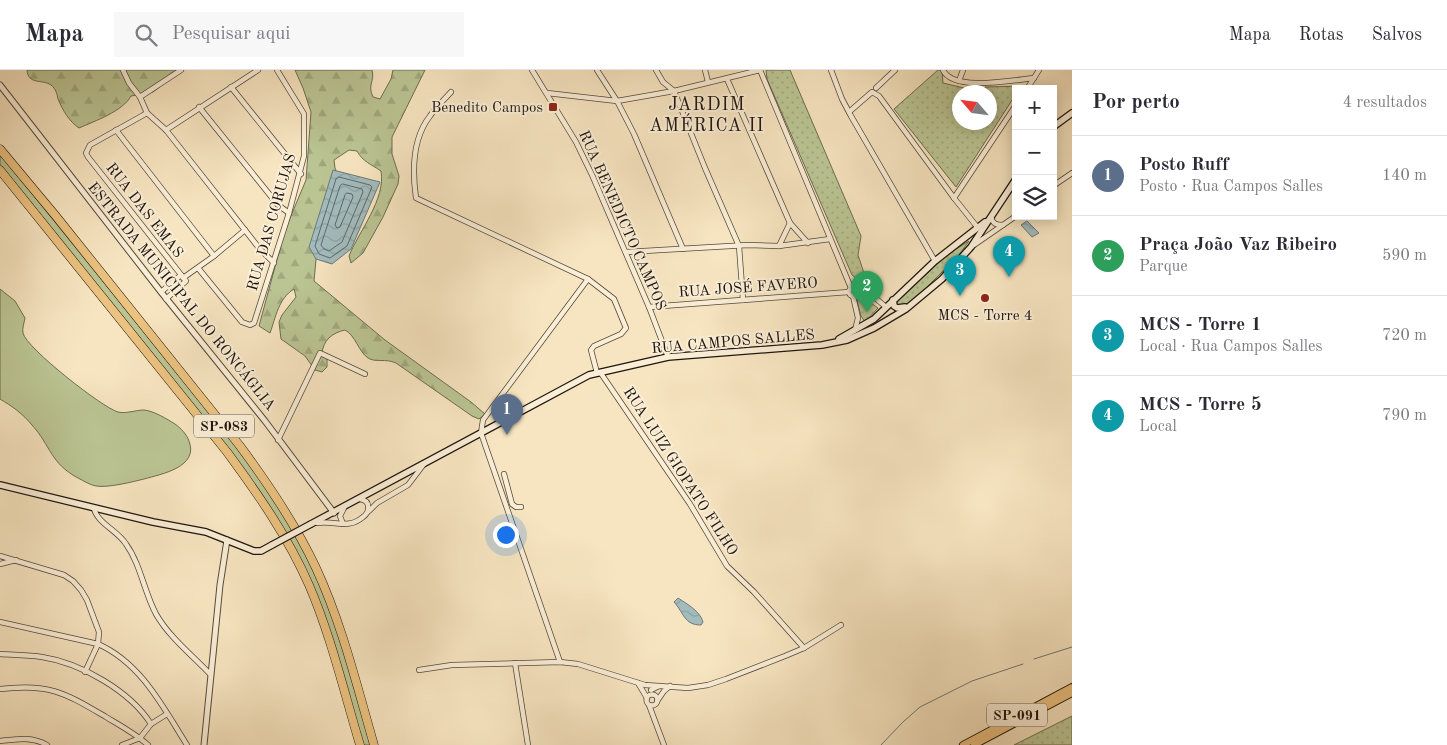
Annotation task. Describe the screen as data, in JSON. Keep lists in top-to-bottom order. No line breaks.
{"streets":{"highway":["SP-083"],"main road":["RUA CAMPOS SALLES","SP-091"],"street":["RUA DAS EMAS","RUA BENEDICTO CAMPOS","RUA DAS CORUJAS","RUA JOSÉ FAVERO","ESTRADA MUNICIPAL DO RONCÁGLIA","RUA LUIZ GIOPATO FILHO"]},"crossings":[["RUA BENEDICTO CAMPOS","RUA JOSÉ FAVERO"],["RUA BENEDICTO CAMPOS","RUA CAMPOS SALLES"],["ESTRADA MUNICIPAL DO RONCÁGLIA","RUA CAMPOS SALLES"],["RUA CAMPOS SALLES","RUA LUIZ GIOPATO FILHO"]],"districts":["JARDIM AMÉRICA II"],"places":{"transit":["Benedito Campos"],"other":["MCS - Torre 4"]},"north":"top left","page":{"header":"Mapa","search":"Pesquisar aqui","nav":["Mapa","Rotas","Salvos"],"heading":["Por perto","4 resultados"],"map_buttons":["+","−"],"list":[{"mark":"1","name":"Posto Ruff","note":"Posto · Rua Campos Salles","value":"140 m"},{"mark":"2","name":"Praça João Vaz Ribeiro","note":"Parque","value":"590 m"},{"mark":"3","name":"MCS - Torre 1","note":"Local · Rua Campos Salles","value":"720 m"},{"mark":"4","name":"MCS - Torre 5","note":"Local","value":"790 m"}],"pins":["4","3","2","1"]}}
